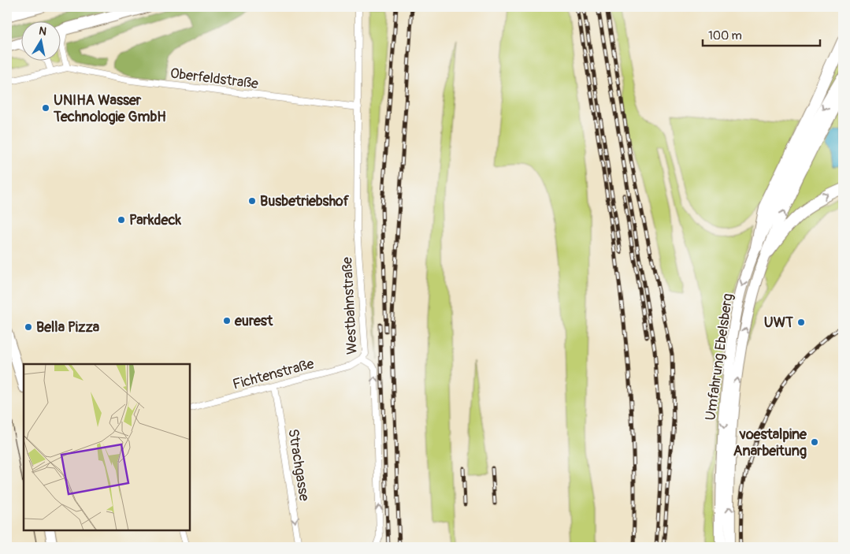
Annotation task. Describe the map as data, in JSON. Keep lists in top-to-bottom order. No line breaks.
{"streets":{"main road":["Umfahrung Ebelsberg"],"street":["Oberfeldstraße","Westbahnstraße","Fichtenstraße","Strachgasse"]},"crossings":[["Oberfeldstraße","Westbahnstraße"],["Westbahnstraße","Fichtenstraße"],["Fichtenstraße","Strachgasse"]],"one_way":["Strachgasse"],"places":["UNIHA Wasser Technologie GmbH","Busbetriebshof","Parkdeck","eurest","UWT","Bella Pizza","voestalpine Anarbeitung"],"scale_bar":"100 m","north":"top"}
